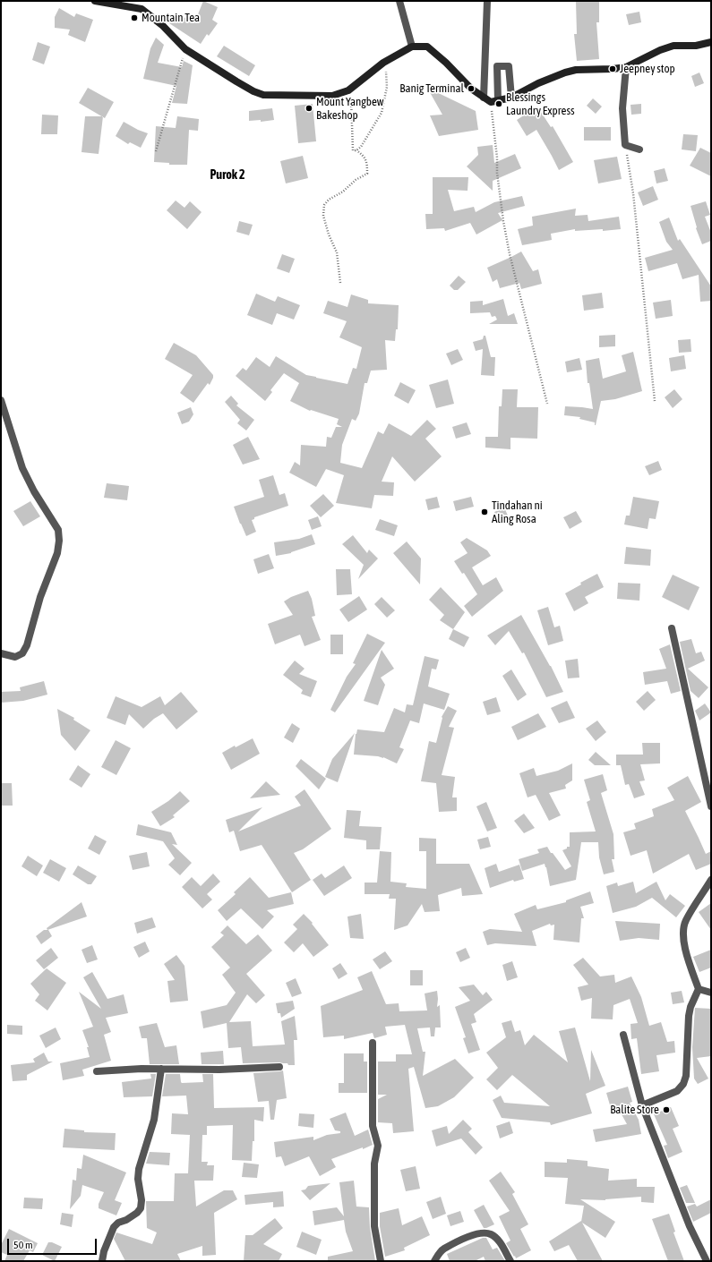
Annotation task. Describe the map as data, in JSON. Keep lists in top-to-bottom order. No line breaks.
{"districts":["Purok 2"],"places":["Mountain Tea","Jeepney stop","Banig Terminal","Blessings Laundry Express","Mount Yangbew Bakeshop","Tindahan ni Aling Rosa","Balite Store"],"scale_bar":"50 m"}
